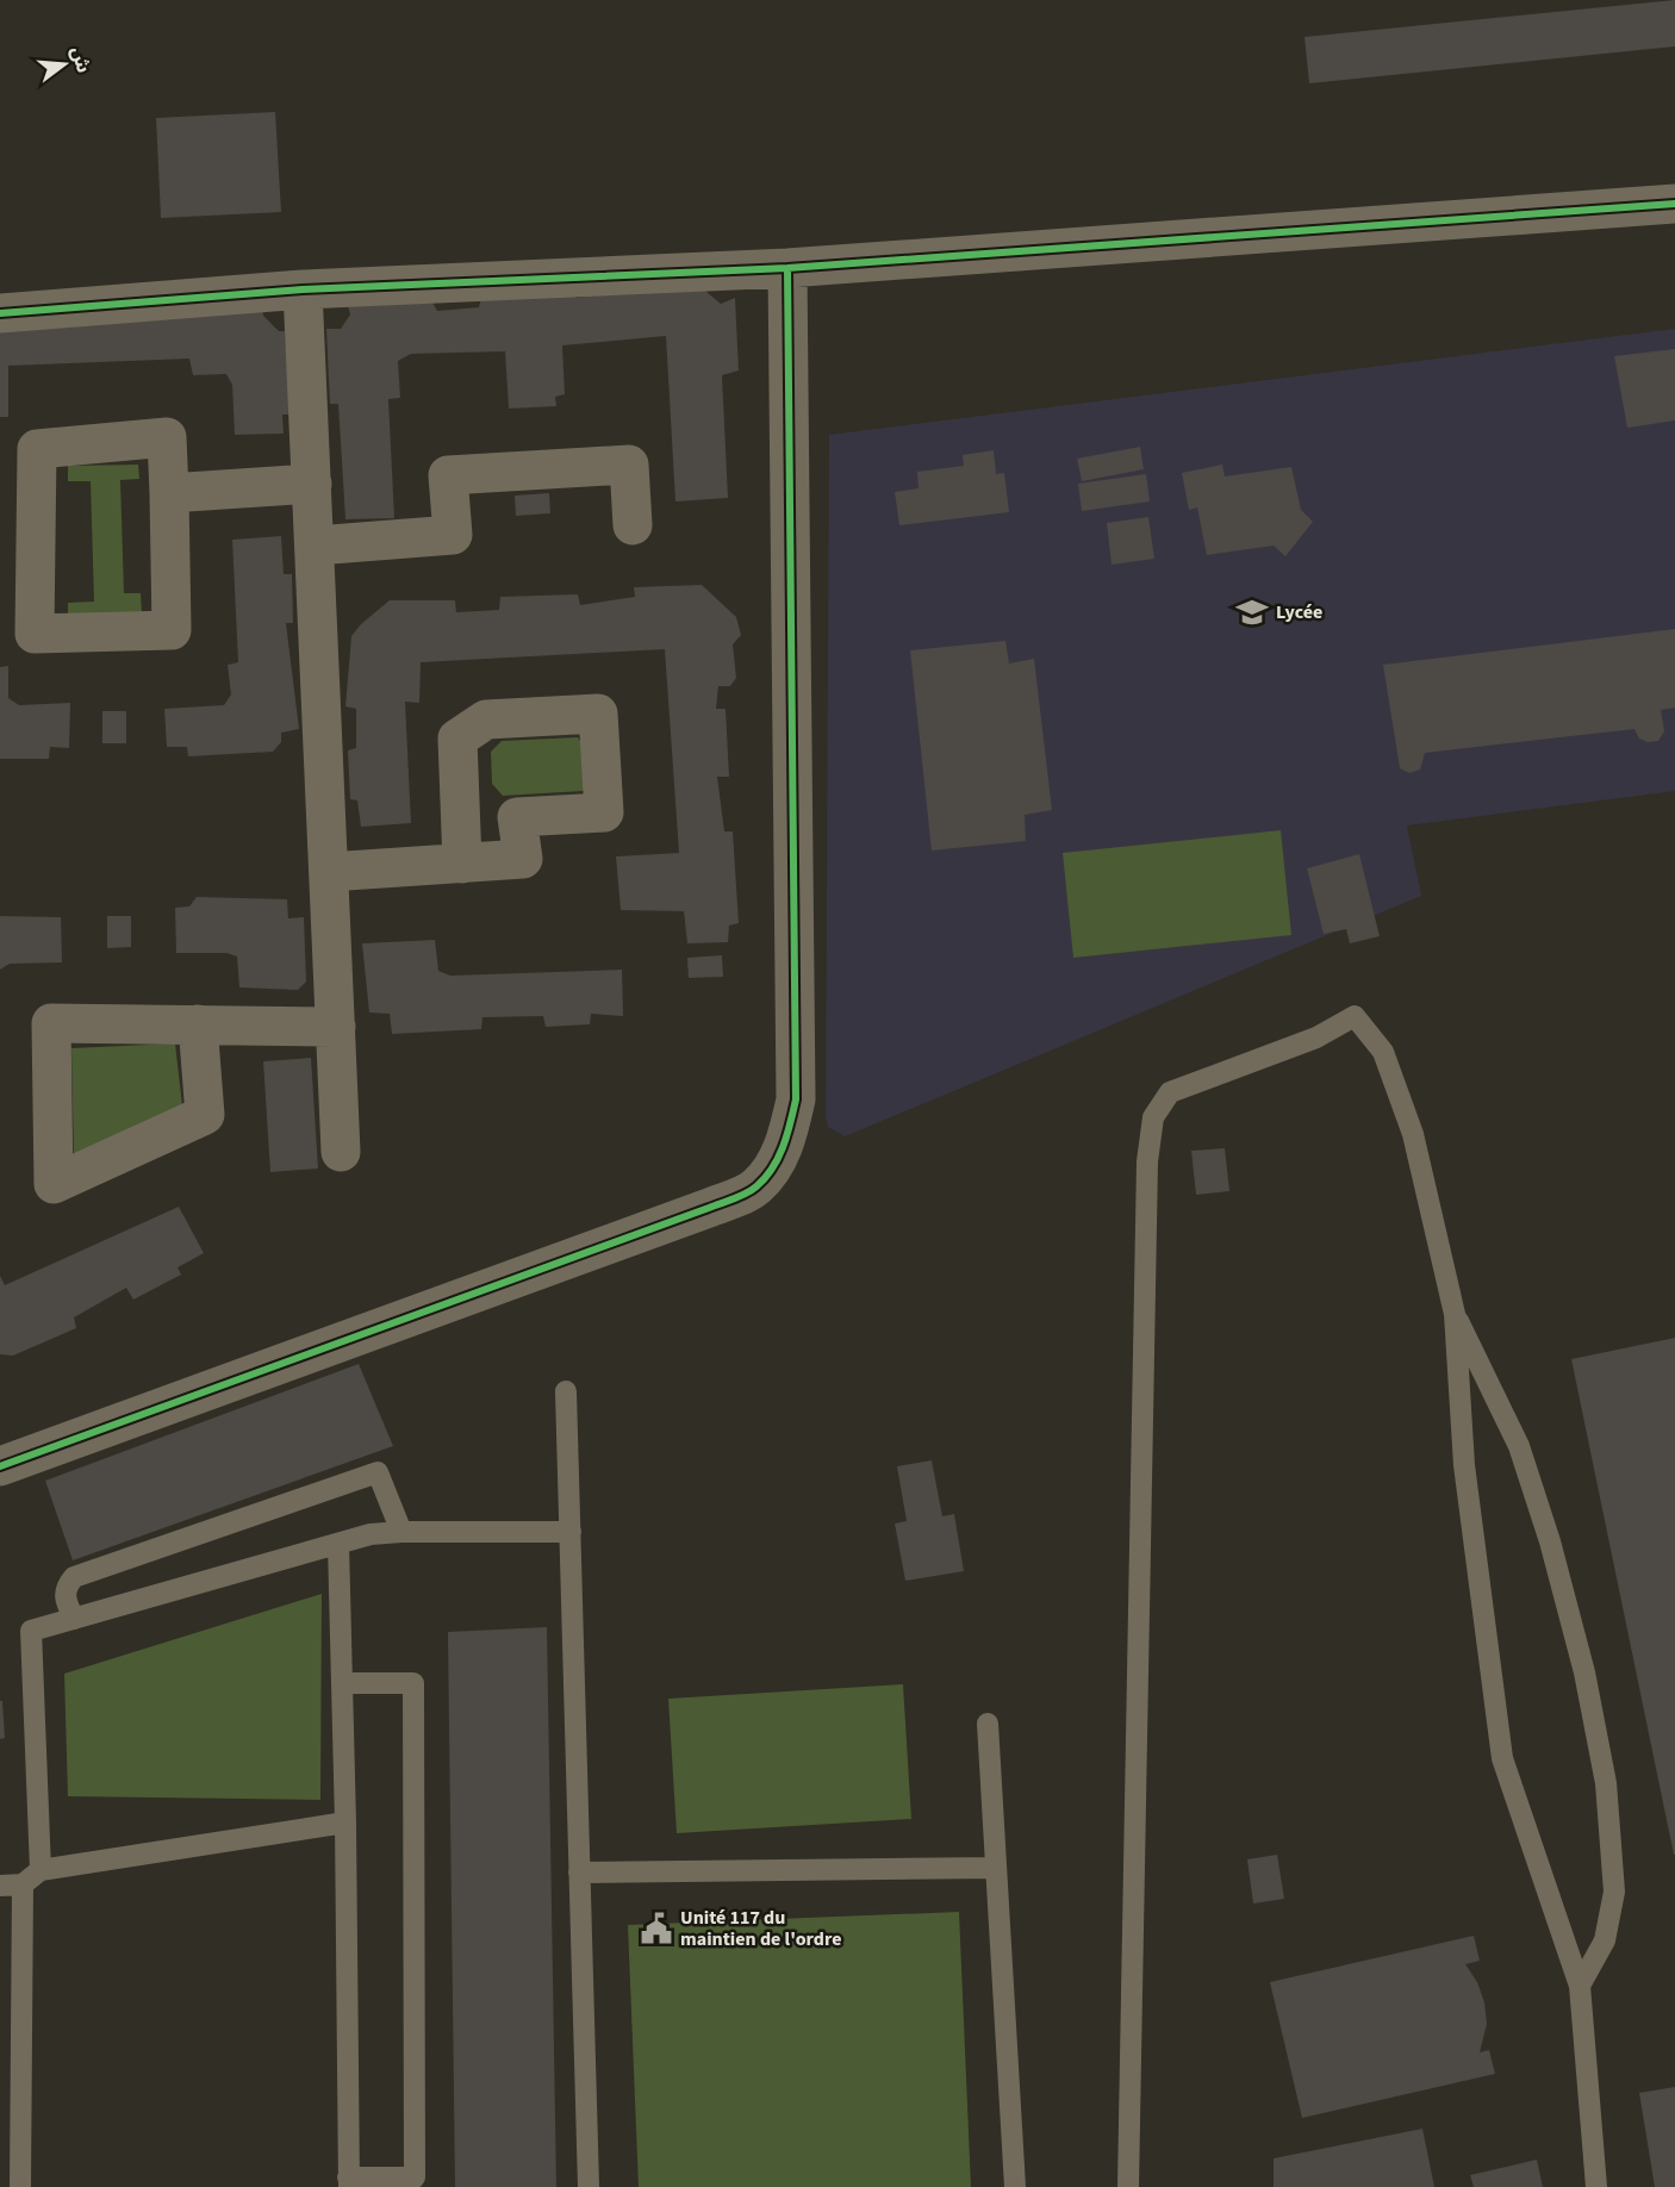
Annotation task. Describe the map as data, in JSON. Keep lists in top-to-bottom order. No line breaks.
{"places":{"school or university":["Lycée"],"public building":["Unité 117 du maintien de l'ordre"]},"north":"right"}
